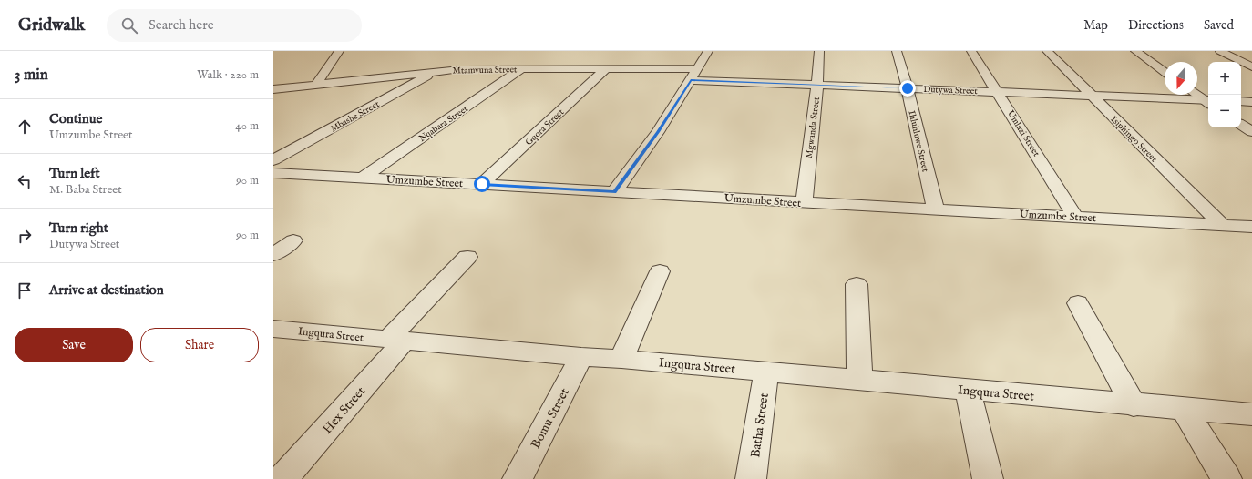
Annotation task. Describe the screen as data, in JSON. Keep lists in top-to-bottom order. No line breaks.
{"streets":{"street":["Mtamvuna Street","Dutywa Street","Mbashe Street","Nqabara Street","Gqora Street","Mgwanda Street","Umlazi Street","Isiphingo Street","Ihluhluwe Street","Umzumbe Street","Ingqura Street","Hex Street","Bomu Street","Batha Street"]},"crossings":[["Mtamvuna Street","Dutywa Street"],["Mtamvuna Street","Mbashe Street"],["Mtamvuna Street","Nqabara Street"],["Mtamvuna Street","Gqora Street"],["Dutywa Street","Mgwanda Street"],["Dutywa Street","Umlazi Street"],["Dutywa Street","Isiphingo Street"],["Dutywa Street","Ihluhluwe Street"],["Nqabara Street","Umzumbe Street"],["Gqora Street","Umzumbe Street"],["Mgwanda Street","Umzumbe Street"],["Umlazi Street","Umzumbe Street"],["Isiphingo Street","Umzumbe Street"],["Ihluhluwe Street","Umzumbe Street"],["Ingqura Street","Hex Street"],["Ingqura Street","Bomu Street"],["Ingqura Street","Batha Street"]],"north":"bottom","page":{"header":"Gridwalk","search":"Search here","nav":["Map","Directions","Saved"],"heading":["3 min","Walk · 220 m"],"map_buttons":["+","−"],"list":[["Continue","Umzumbe Street","40 m"],["Turn left","M. Baba Street","90 m"],["Turn right","Dutywa Street","90 m"],"Arrive at destination"],"buttons":["Save","Share"]}}
